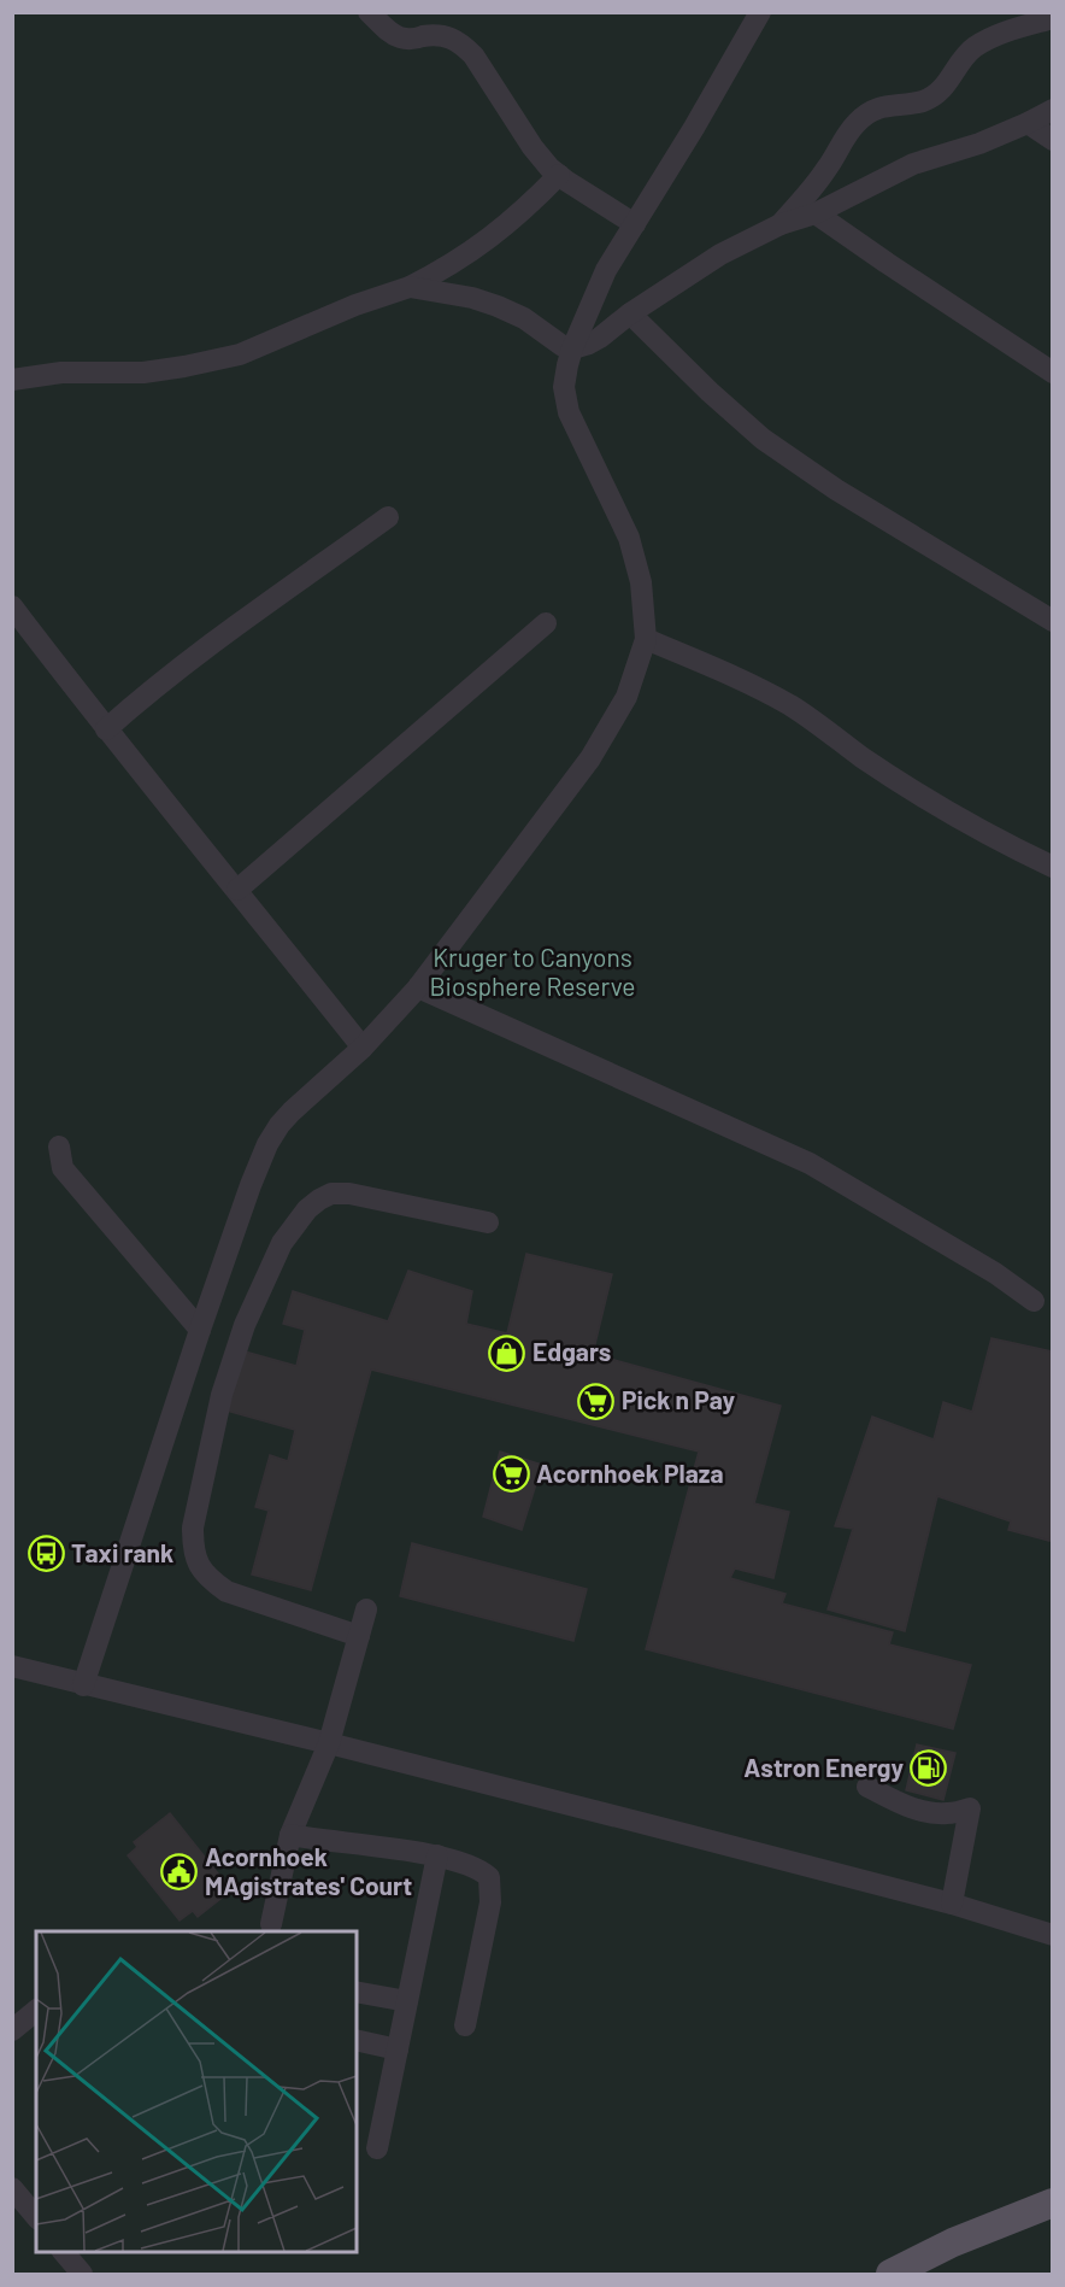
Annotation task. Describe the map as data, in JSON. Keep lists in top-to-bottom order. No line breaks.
{"parks":["Kruger to Canyons Biosphere Reserve"],"places":{"shop":["Edgars"],"supermarket":["Pick n Pay","Acornhoek Plaza"],"bus stop":["Taxi rank"],"fuel station":["Astron Energy"],"public building":["Acornhoek MAgistrates' Court"]}}
